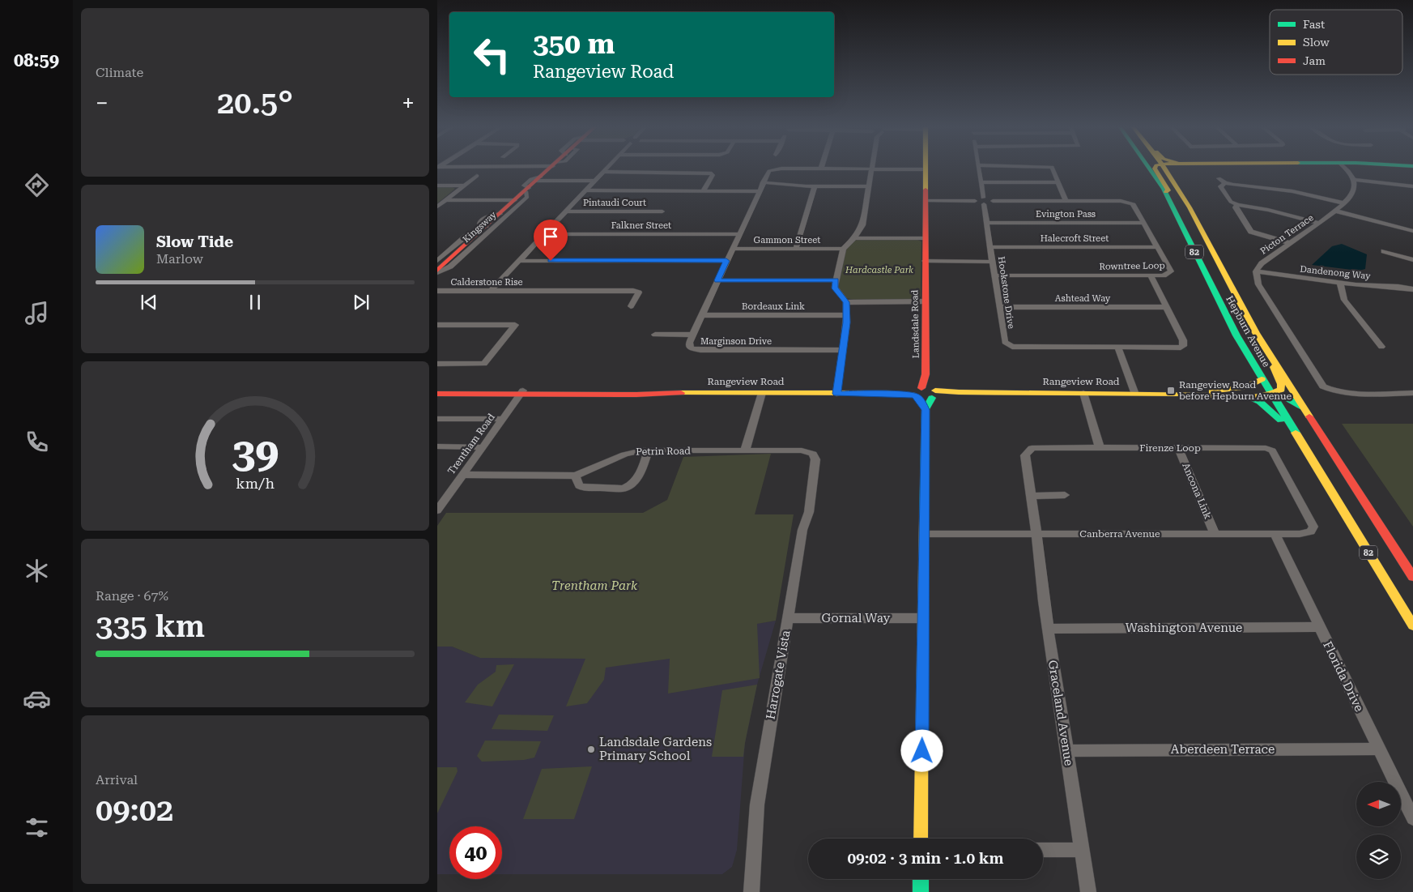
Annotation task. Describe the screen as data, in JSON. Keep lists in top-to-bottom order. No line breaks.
{"streets":{"street":["Pintaudi Court","Evington Pass","Falkner Street","Kingsway","Picton Terrace","Halecroft Street","Gammon Street","82","Rowntree Loop","Dandenong Way","Calderstone Rise","Hookstone Drive","Ashtead Way","Bordeaux Link","Landsdale Road","Hepburn Avenue","Marginson Drive","Rangeview Road","Trentham Road","Firenze Loop","Petrin Road","Ancona Link","Canberra Avenue","Gornal Way","Washington Avenue","Harrogate Vista","Florida Drive","Graceland Avenue","Aberdeen Terrace"]},"crossings":[["Evington Pass","Rowntree Loop"],["Evington Pass","Hookstone Drive"],["Falkner Street","Marginson Drive"],["Picton Terrace","Dandenong Way"],["Halecroft Street","Rowntree Loop"],["Halecroft Street","Hookstone Drive"],["Gammon Street","Marginson Drive"],["Rowntree Loop","Hookstone Drive"],["Hookstone Drive","Ashtead Way"],["Bordeaux Link","Marginson Drive"],["Landsdale Road","Marginson Drive"],["Landsdale Road","Rangeview Road"],["Hepburn Avenue","Rangeview Road"],["Rangeview Road","Trentham Road"],["Trentham Road","Petrin Road"],["Firenze Loop","Ancona Link"],["Firenze Loop","Canberra Avenue"],["Firenze Loop","Graceland Avenue"],["Petrin Road","Harrogate Vista"],["Ancona Link","Canberra Avenue"],["Canberra Avenue","Florida Drive"],["Canberra Avenue","Graceland Avenue"],["Gornal Way","Harrogate Vista"],["Washington Avenue","Florida Drive"],["Washington Avenue","Graceland Avenue"],["Florida Drive","Aberdeen Terrace"],["Graceland Avenue","Aberdeen Terrace"]],"parks":["Hardcastle Park","Trentham Park"],"places":{"transit":["Rangeview Road before Hepburn Avenue"],"other":["Landsdale Gardens Primary School"]},"legend":["Fast","Slow","Jam"],"north":"left","page":{"tabs":"08:59","tile":["Climate",["Range · 67%","335 km"],["Arrival","09:02"]],"turn":["350 m","Rangeview Road"],"heat":["−","20.5°","+"],"song":["Slow Tide","Marlow"],"limit":"40","trip":"09:02 · 3 min · 1.0 km","gauge":["39","km/h"]}}
